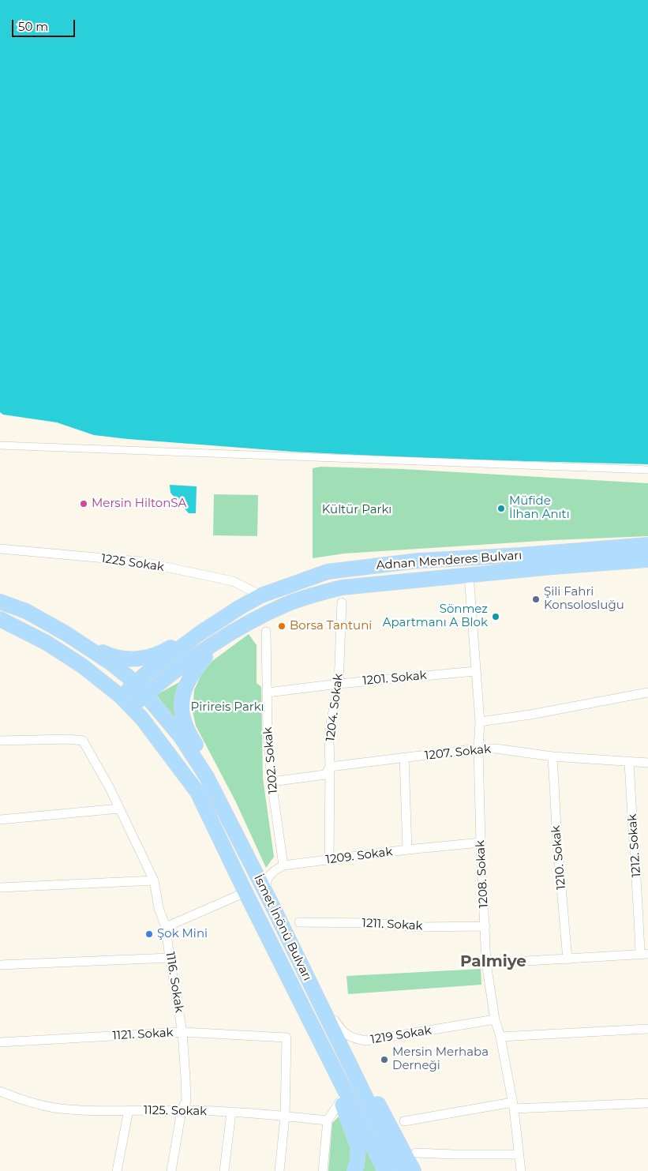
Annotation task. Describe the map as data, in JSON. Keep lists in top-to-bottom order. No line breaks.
{"streets":{"main road":["Adnan Menderes Bulvarı","İsmet İnönü Bulvarı"],"street":["1225 Sokak","1201. Sokak","1204. Sokak","1207. Sokak","1202. Sokak","1212. Sokak","1209. Sokak","1210. Sokak","1208. Sokak","1211. Sokak","1116. Sokak","1121. Sokak","1219 Sokak","1125. Sokak"]},"crossings":[["Adnan Menderes Bulvarı","1225 Sokak"],["Adnan Menderes Bulvarı","1208. Sokak"],["Adnan Menderes Bulvarı","İsmet İnönü Bulvarı"],["1201. Sokak","1204. Sokak"],["1201. Sokak","1202. Sokak"],["1201. Sokak","1208. Sokak"],["1204. Sokak","1207. Sokak"],["1204. Sokak","1209. Sokak"],["1207. Sokak","1202. Sokak"],["1207. Sokak","1212. Sokak"],["1207. Sokak","1210. Sokak"],["1207. Sokak","1208. Sokak"],["1202. Sokak","1209. Sokak"],["1209. Sokak","1208. Sokak"],["1208. Sokak","1211. Sokak"],["1208. Sokak","1219 Sokak"],["İsmet İnönü Bulvarı","1219 Sokak"],["1116. Sokak","1121. Sokak"],["1116. Sokak","1125. Sokak"],["1121. Sokak","1125. Sokak"]],"districts":["Palmiye"],"parks":["Kültür Parkı","Pirireis Parkı"],"places":["Mersin HiltonSA","Müfide İlhan Anıtı","Şili Fahri Konsolosluğu","Sönmez Apartmanı A Blok","Borsa Tantuni","Şok Mini","Mersin Merhaba Derneği"],"scale_bar":"50 m"}
